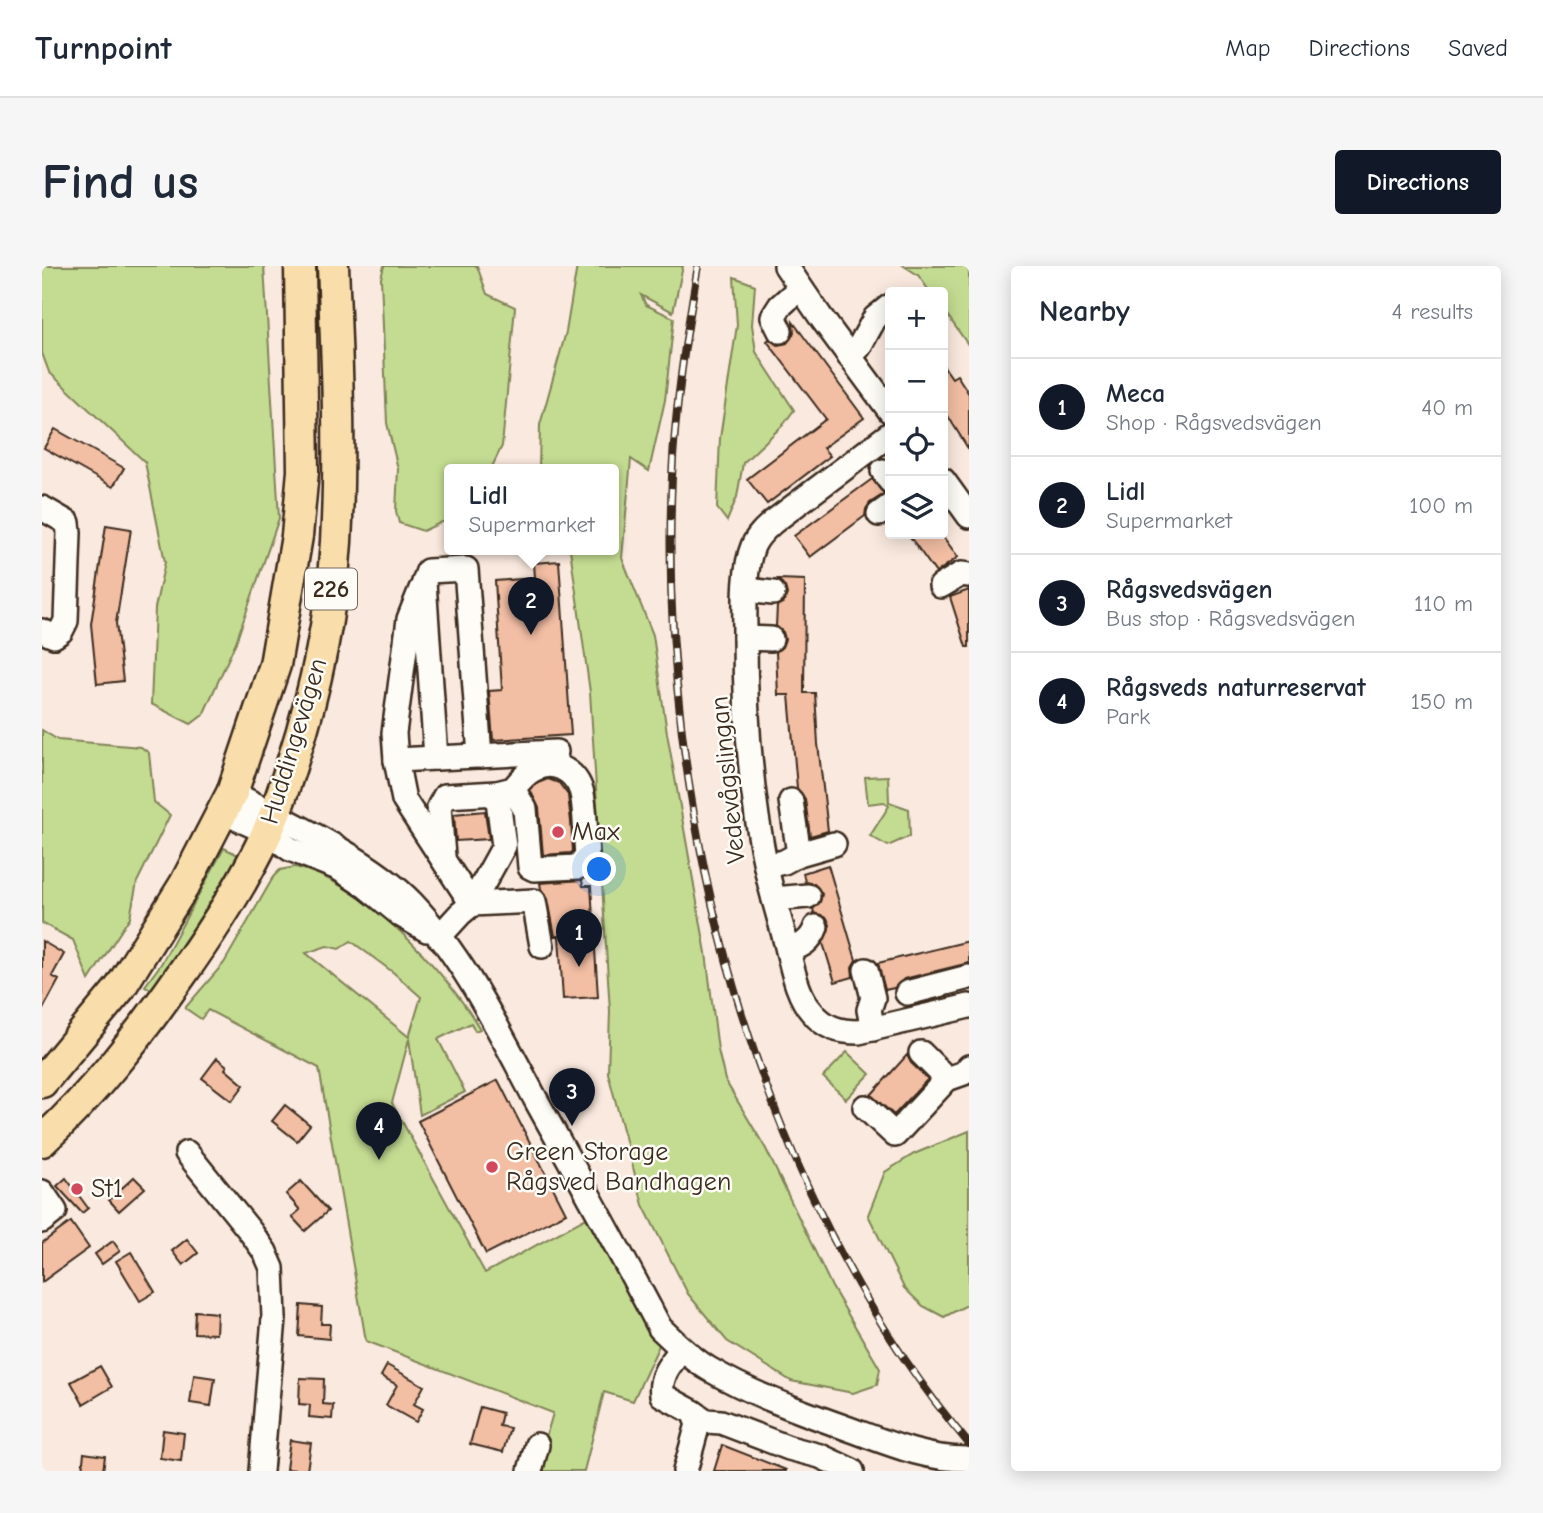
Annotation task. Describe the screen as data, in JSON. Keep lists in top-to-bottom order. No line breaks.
{"streets":{"main road":["226","Huddingevägen"],"street":["Vedevågslingan"]},"places":["Max","Green Storage Rågsved Bandhagen","St1"],"page":{"header":"Turnpoint","nav":["Map","Directions","Saved"],"buttons":"Directions","title":"Find us","heading":["Nearby","4 results"],"map_buttons":["+","−"],"list":[{"mark":"1","name":"Meca","note":"Shop · Rågsvedsvägen","value":"40 m"},{"mark":"2","name":"Lidl","note":"Supermarket","value":"100 m"},{"mark":"3","name":"Rågsvedsvägen","note":"Bus stop · Rågsvedsvägen","value":"110 m"},{"mark":"4","name":"Rågsveds naturreservat","note":"Park","value":"150 m"}],"popup":["Lidl","Supermarket"],"pins":["2","1","3","4"]}}
